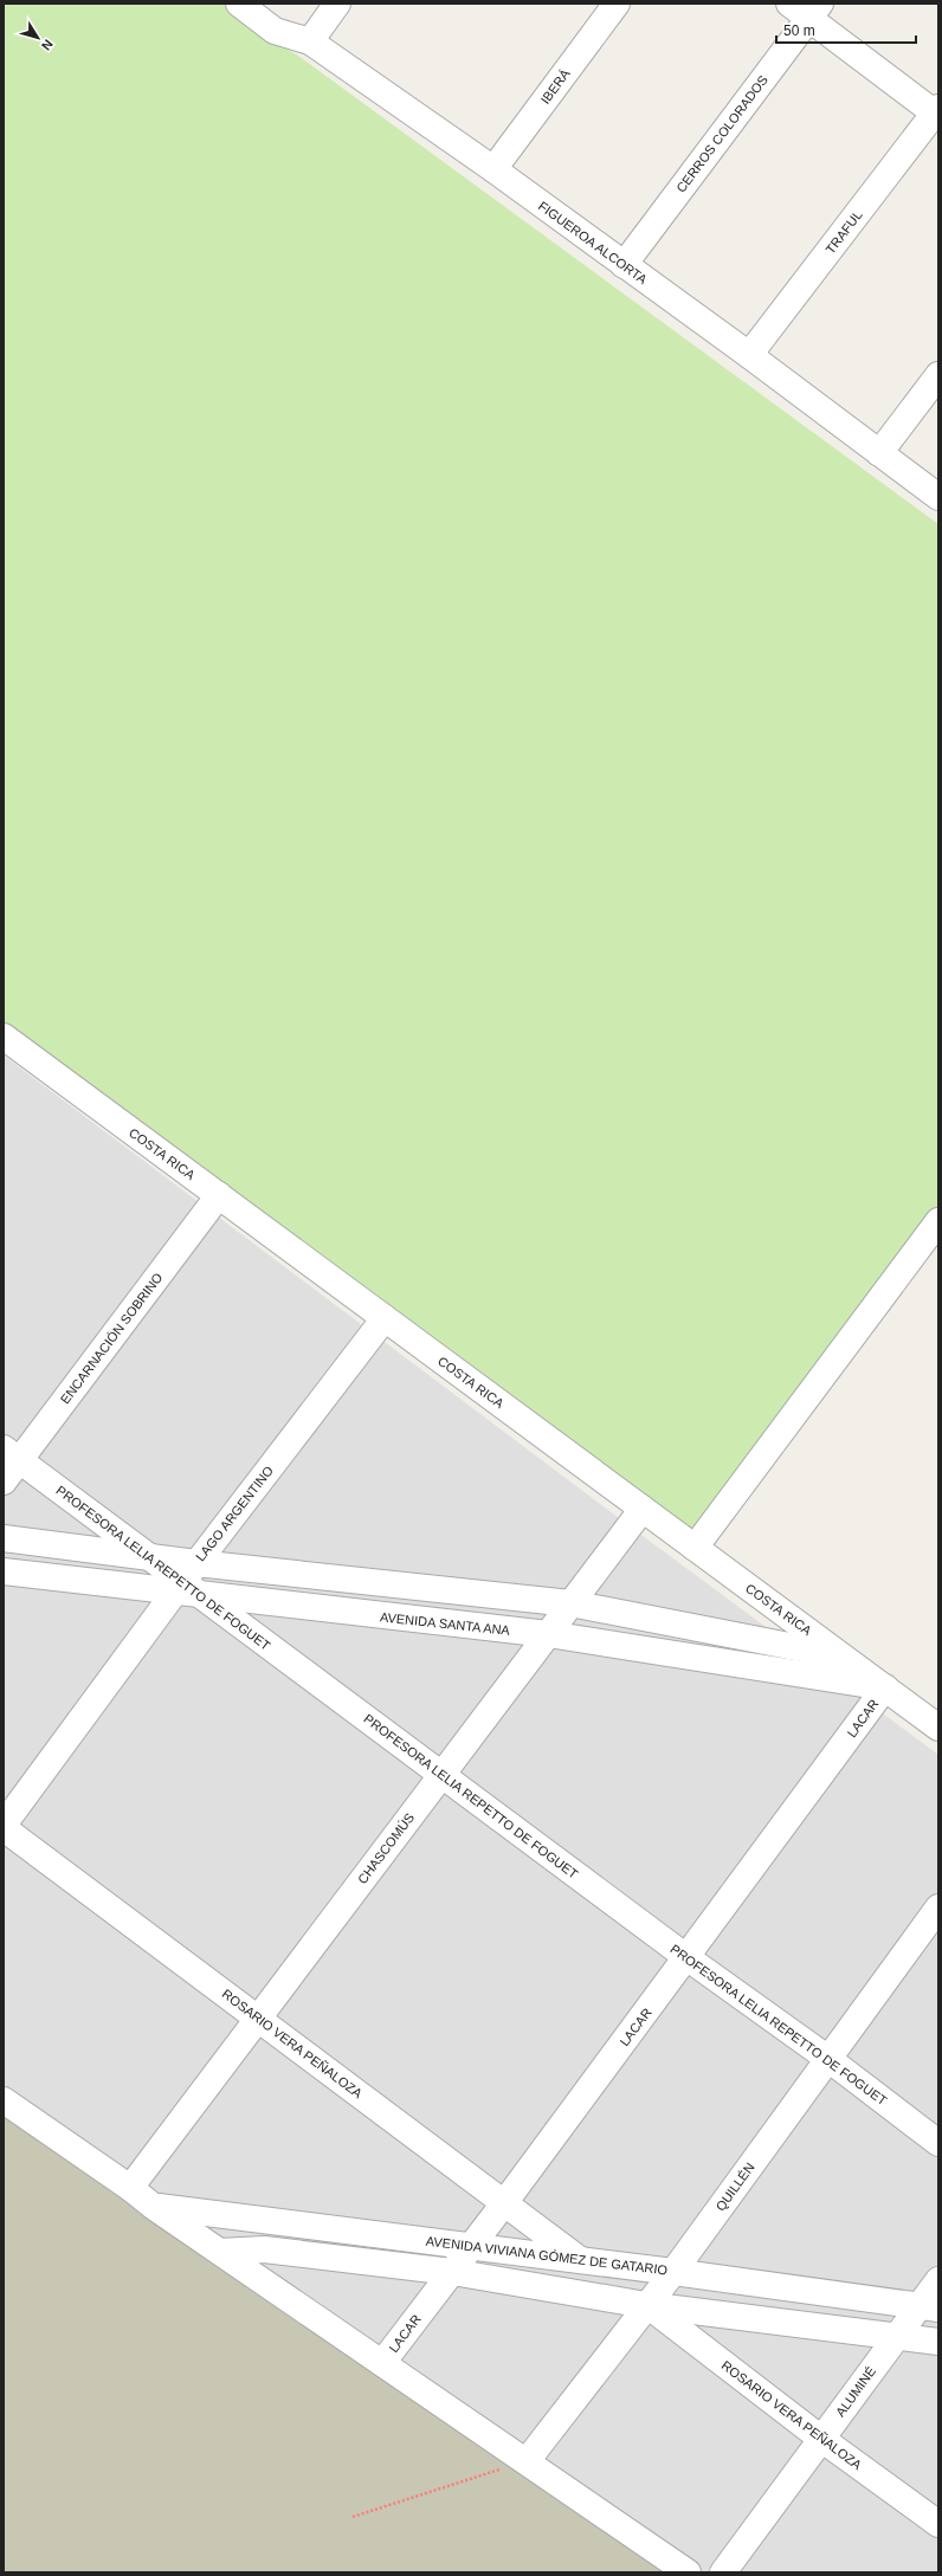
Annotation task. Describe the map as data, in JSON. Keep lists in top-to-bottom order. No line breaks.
{"streets":{"street":["IBERÁ","CERROS COLORADOS","TRAFUL","FIGUEROA ALCORTA","COSTA RICA","ENCARNACIÓN SOBRINO","LAGO ARGENTINO","PROFESORA LELIA REPETTO DE FOGUET","AVENIDA SANTA ANA","LACAR","CHASCOMÚS","ROSARIO VERA PEÑALOZA","QUILLÉN","AVENIDA VIVIANA GÓMEZ DE GATARIO","ALUMINÉ"]},"crossings":[["IBERÁ","FIGUEROA ALCORTA"],["CERROS COLORADOS","FIGUEROA ALCORTA"],["TRAFUL","FIGUEROA ALCORTA"],["COSTA RICA","ENCARNACIÓN SOBRINO"],["COSTA RICA","LAGO ARGENTINO"],["COSTA RICA","AVENIDA SANTA ANA"],["COSTA RICA","LACAR"],["COSTA RICA","CHASCOMÚS"],["ENCARNACIÓN SOBRINO","PROFESORA LELIA REPETTO DE FOGUET"],["LAGO ARGENTINO","PROFESORA LELIA REPETTO DE FOGUET"],["LAGO ARGENTINO","AVENIDA SANTA ANA"],["PROFESORA LELIA REPETTO DE FOGUET","AVENIDA SANTA ANA"],["PROFESORA LELIA REPETTO DE FOGUET","LACAR"],["PROFESORA LELIA REPETTO DE FOGUET","CHASCOMÚS"],["PROFESORA LELIA REPETTO DE FOGUET","QUILLÉN"],["AVENIDA SANTA ANA","LACAR"],["AVENIDA SANTA ANA","CHASCOMÚS"],["LACAR","ROSARIO VERA PEÑALOZA"],["LACAR","AVENIDA VIVIANA GÓMEZ DE GATARIO"],["CHASCOMÚS","ROSARIO VERA PEÑALOZA"],["ROSARIO VERA PEÑALOZA","QUILLÉN"],["ROSARIO VERA PEÑALOZA","AVENIDA VIVIANA GÓMEZ DE GATARIO"],["ROSARIO VERA PEÑALOZA","ALUMINÉ"],["QUILLÉN","AVENIDA VIVIANA GÓMEZ DE GATARIO"],["AVENIDA VIVIANA GÓMEZ DE GATARIO","ALUMINÉ"]],"scale_bar":"50 m","north":"bottom right"}
